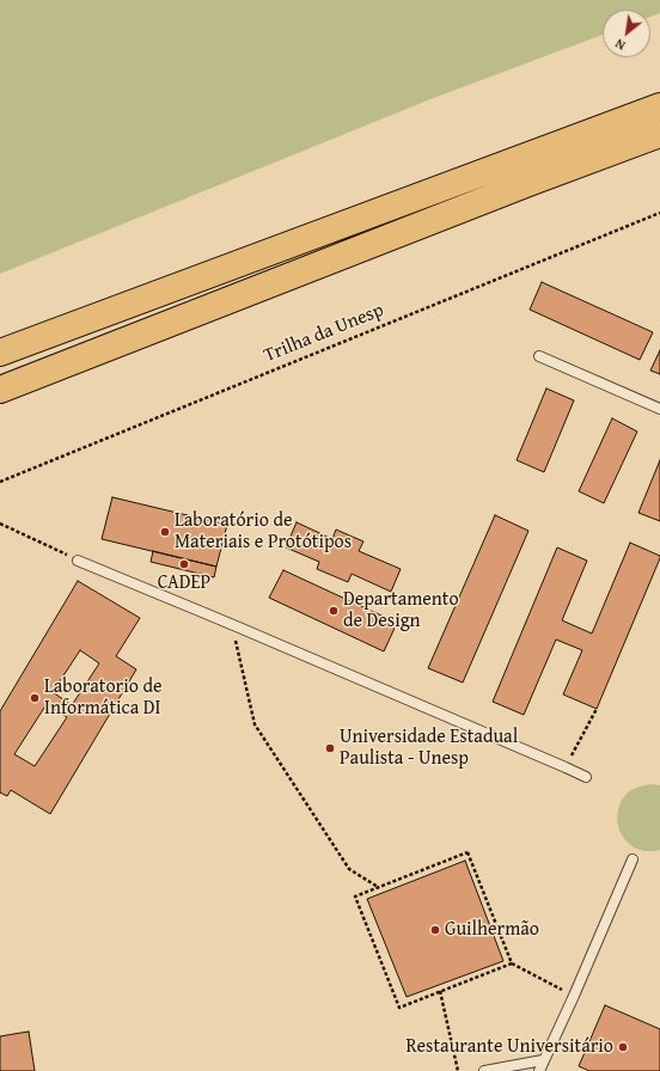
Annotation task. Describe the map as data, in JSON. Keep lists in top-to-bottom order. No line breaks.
{"streets":{"path":["Trilha da Unesp"]},"places":["Laboratório de Materiais e Protótipos","CADEP","Departamento de Design","Laboratorio de Informática DI","Universidade Estadual Paulista - Unesp","Guilhermão","Restaurante Universitário"],"north":"bottom left"}
